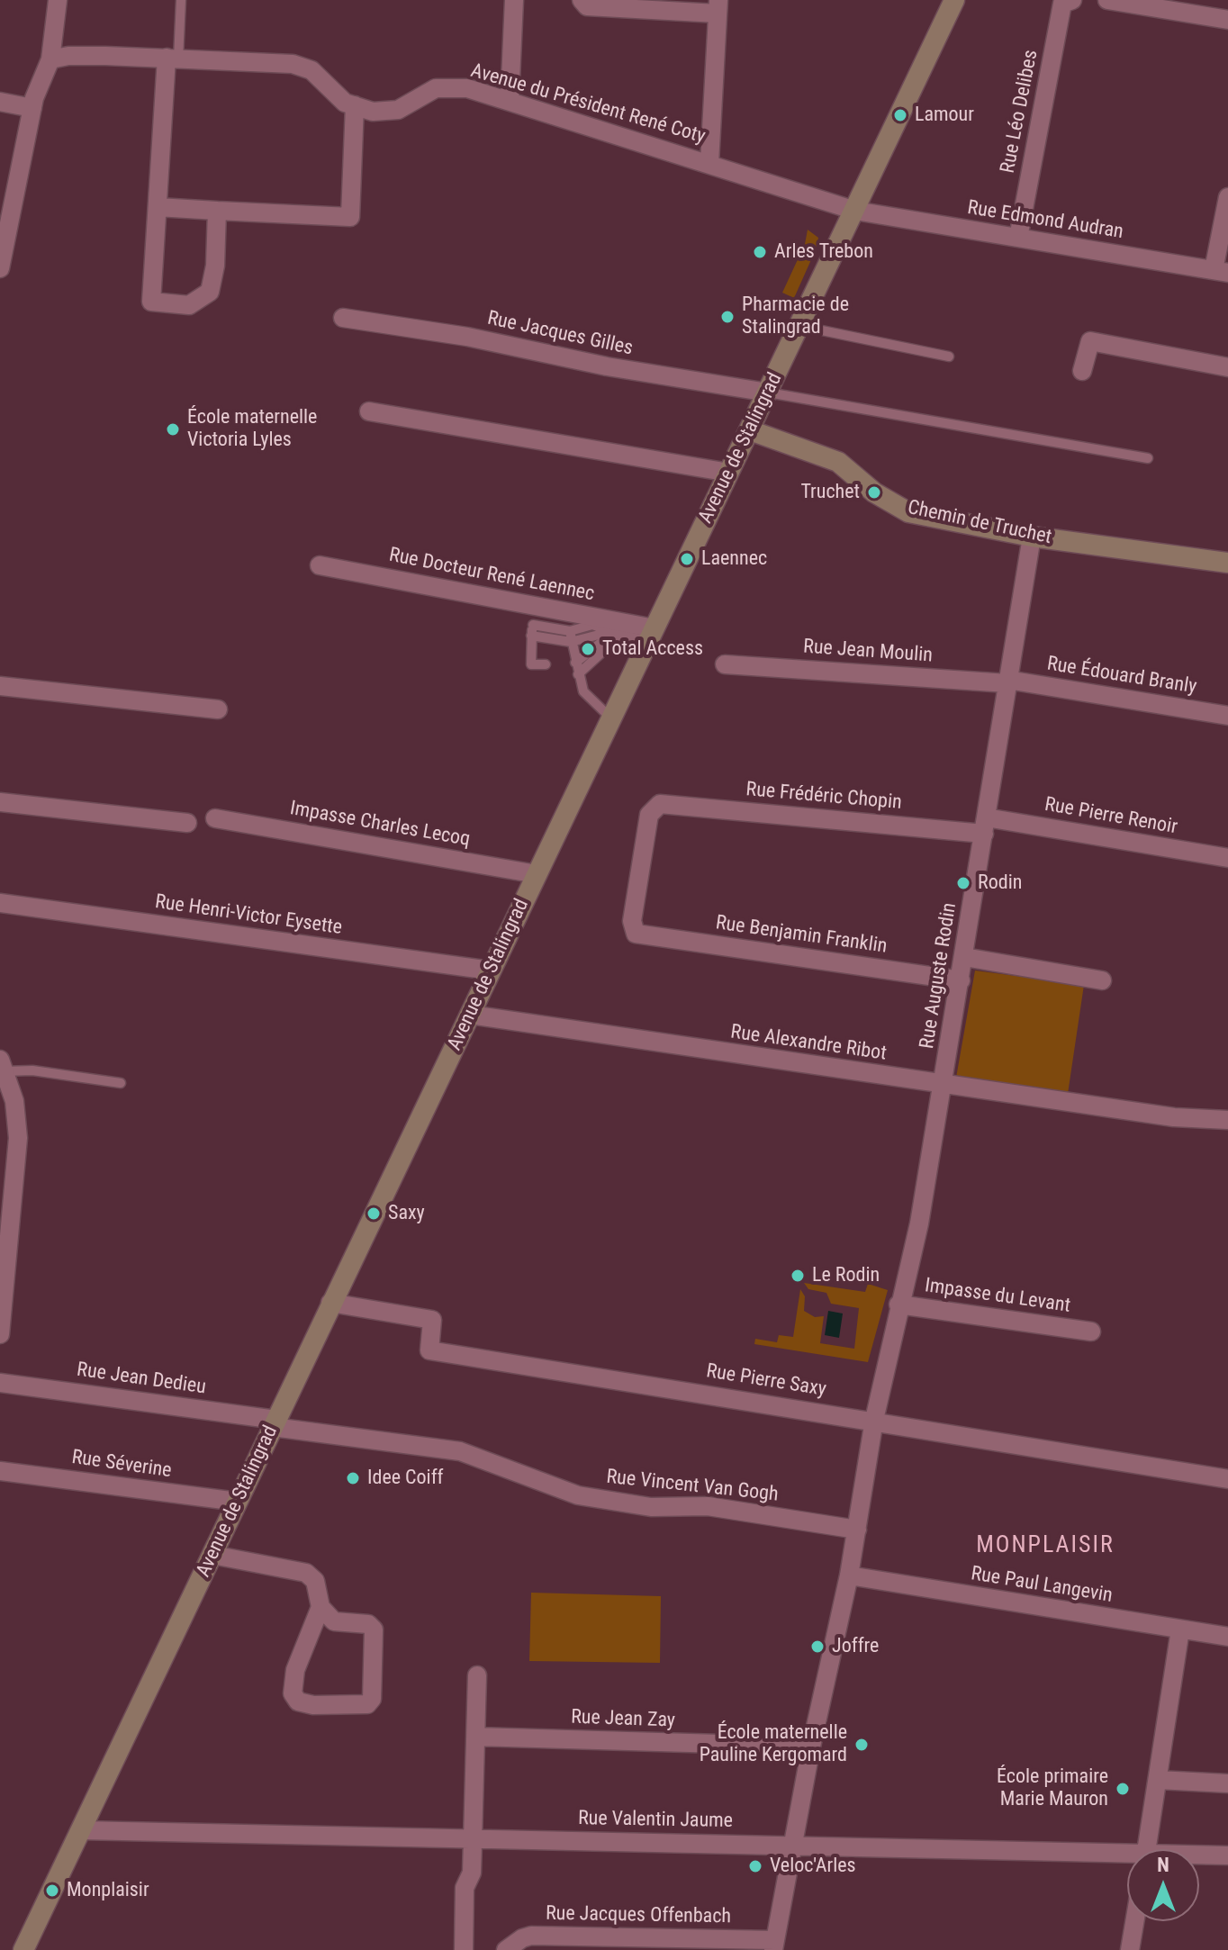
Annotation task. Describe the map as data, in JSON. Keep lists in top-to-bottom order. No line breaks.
{"streets":{"main road":["Avenue de Stalingrad","Chemin de Truchet"],"street":["Avenue du Président René Coty","Rue Léo Delibes","Rue Edmond Audran","Rue Jacques Gilles","Rue Docteur René Laennec","Rue Jean Moulin","Rue Édouard Branly","Rue Frédéric Chopin","Rue Pierre Renoir","Impasse Charles Lecoq","Rue Henri-Victor Eysette","Rue Benjamin Franklin","Rue Auguste Rodin","Rue Alexandre Ribot","Impasse du Levant","Rue Jean Dedieu","Rue Pierre Saxy","Rue Séverine","Rue Vincent Van Gogh","Rue Paul Langevin","Rue Jean Zay","Rue Valentin Jaume","Rue Jacques Offenbach"]},"crossings":[["Avenue du Président René Coty","Rue Edmond Audran"],["Avenue du Président René Coty","Avenue de Stalingrad"],["Rue Léo Delibes","Rue Edmond Audran"],["Rue Edmond Audran","Avenue de Stalingrad"],["Rue Jacques Gilles","Avenue de Stalingrad"],["Avenue de Stalingrad","Chemin de Truchet"],["Avenue de Stalingrad","Rue Docteur René Laennec"],["Avenue de Stalingrad","Impasse Charles Lecoq"],["Avenue de Stalingrad","Rue Henri-Victor Eysette"],["Avenue de Stalingrad","Rue Alexandre Ribot"],["Avenue de Stalingrad","Rue Jean Dedieu"],["Avenue de Stalingrad","Rue Pierre Saxy"],["Avenue de Stalingrad","Rue Séverine"],["Avenue de Stalingrad","Rue Vincent Van Gogh"],["Avenue de Stalingrad","Rue Valentin Jaume"],["Chemin de Truchet","Rue Auguste Rodin"],["Rue Jean Moulin","Rue Édouard Branly"],["Rue Jean Moulin","Rue Auguste Rodin"],["Rue Édouard Branly","Rue Auguste Rodin"],["Rue Frédéric Chopin","Rue Pierre Renoir"],["Rue Frédéric Chopin","Rue Benjamin Franklin"],["Rue Frédéric Chopin","Rue Auguste Rodin"],["Rue Pierre Renoir","Rue Auguste Rodin"],["Rue Benjamin Franklin","Rue Auguste Rodin"],["Rue Auguste Rodin","Rue Alexandre Ribot"],["Rue Auguste Rodin","Impasse du Levant"],["Rue Auguste Rodin","Rue Pierre Saxy"],["Rue Auguste Rodin","Rue Vincent Van Gogh"],["Rue Auguste Rodin","Rue Paul Langevin"],["Rue Auguste Rodin","Rue Jean Zay"],["Rue Auguste Rodin","Rue Valentin Jaume"],["Rue Auguste Rodin","Rue Jacques Offenbach"],["Rue Jean Dedieu","Rue Vincent Van Gogh"]],"districts":["MONPLAISIR"],"places":["Lamour","Arles Trebon","Pharmacie de Stalingrad","École maternelle Victoria Lyles","Truchet","Laennec","Total Access","Rodin","Saxy","Le Rodin","Idee Coiff","Joffre","École maternelle Pauline Kergomard","École primaire Marie Mauron","Veloc'Arles","Monplaisir"],"north":"top"}
